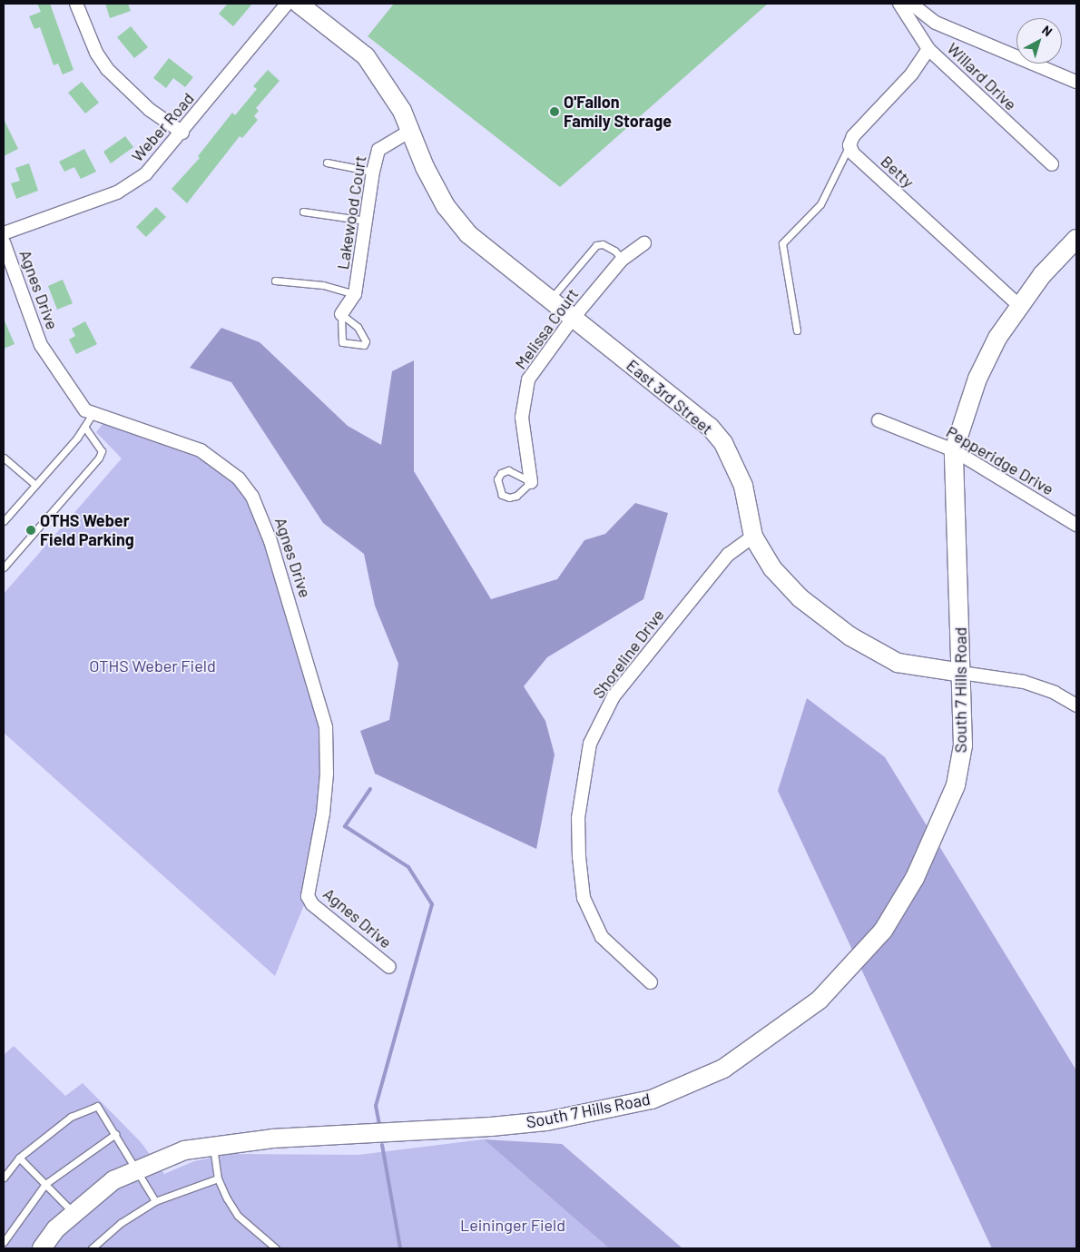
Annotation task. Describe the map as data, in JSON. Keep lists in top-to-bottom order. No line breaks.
{"streets":{"street":["Willard Drive","Weber Road","Betty","Lakewood Court","Agnes Drive","Melissa Court","East 3rd Street","Pepperidge Drive","Shoreline Drive","South 7 Hills Road"]},"crossings":[["Betty","South 7 Hills Road"],["Lakewood Court","East 3rd Street"],["Melissa Court","East 3rd Street"],["East 3rd Street","Shoreline Drive"],["East 3rd Street","South 7 Hills Road"],["Pepperidge Drive","South 7 Hills Road"]],"parks":["OTHS Weber Field","Leininger Field"],"places":["O'Fallon Family Storage","OTHS Weber Field Parking"],"north":"top right"}
